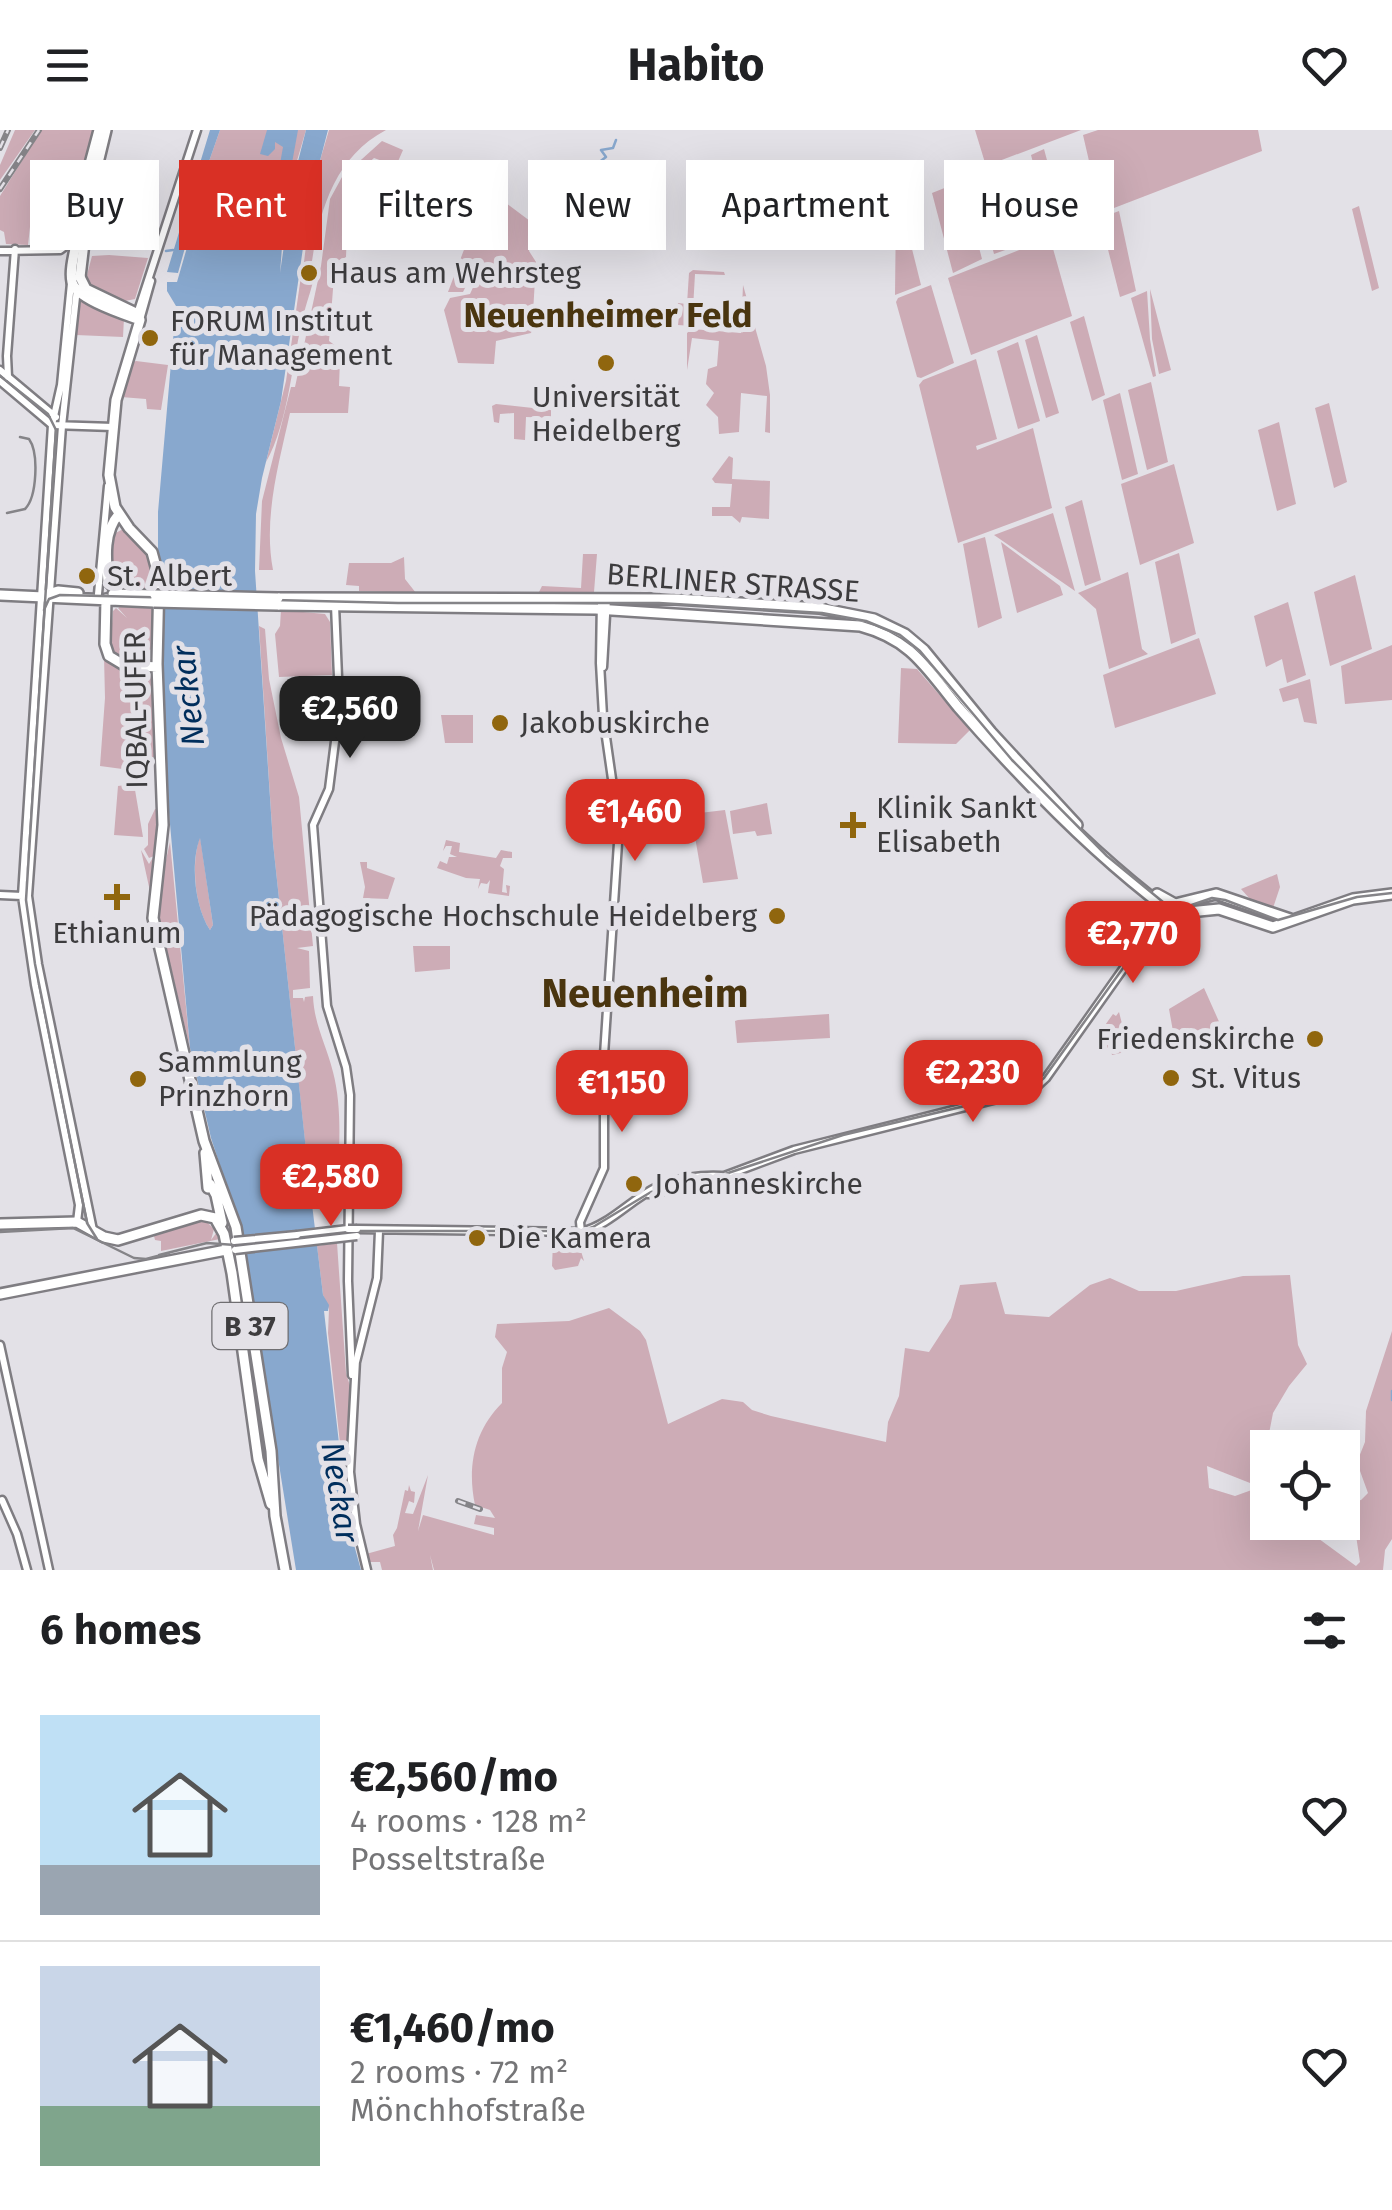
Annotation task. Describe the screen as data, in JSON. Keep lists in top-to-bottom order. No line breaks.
{"streets":{"main road":["BERLINER STRASSE","IQBAL-UFER","B 37"]},"districts":["Neuenheimer Feld","Neuenheim"],"water":["Neckar"],"places":{"other":["Haus am Wehrsteg","FORUM Institut für Management","Universität Heidelberg","St. Albert","Jakobuskirche","Pädagogische Hochschule Heidelberg","Friedenskirche","St. Vitus","Sammlung Prinzhorn","Johanneskirche","Die Kamera"],"health":["Klinik Sankt Elisabeth","Ethianum"]},"page":{"header":"Habito","chip":["Buy","Rent","Filters","New","Apartment","House"],"price":["€2,560","€1,460","€2,770","€2,230","€1,150","€2,580"],"heading":"6 homes","list":[{"name":"€2,560/mo","note":"4 rooms · 128 m² · Posseltstraße"},{"name":"€1,460/mo","note":"2 rooms · 72 m² · Mönchhofstraße"}]}}
